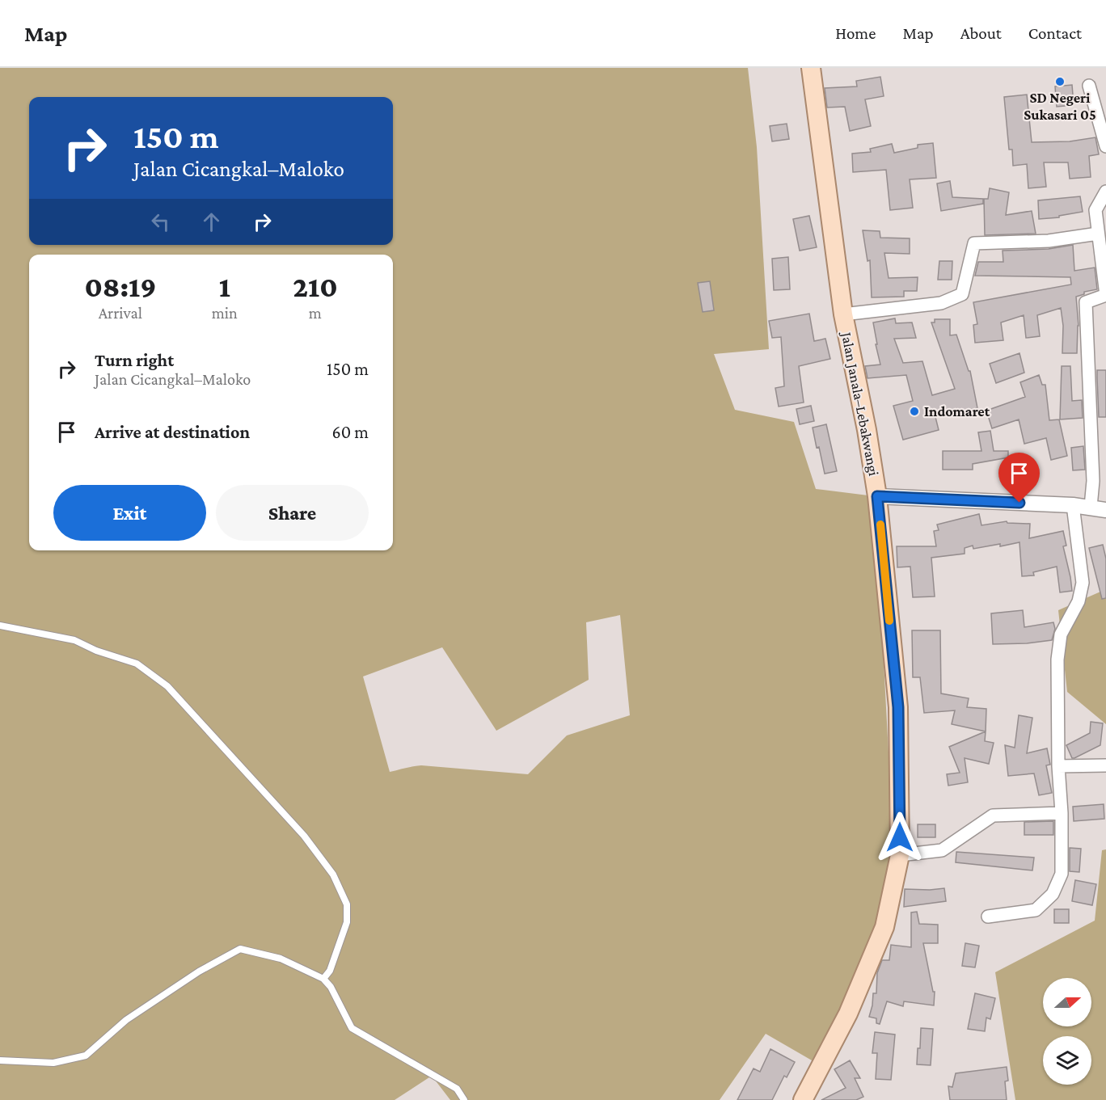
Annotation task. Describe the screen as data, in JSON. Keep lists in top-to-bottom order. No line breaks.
{"streets":{"main road":["Jalan Janala–Lebakwangi"]},"places":["SD Negeri Sukasari 05","Indomaret"],"north":"right","page":{"header":"Map","nav":["Home","Map","About","Contact"],"turn":["150 m","Jalan Cicangkal–Maloko"],"eta":["08:19","Arrival","1","min","210","m"],"list":[{"name":"Turn right","note":"Jalan Cicangkal–Maloko","value":"150 m"},{"name":"Arrive at destination","value":"60 m"}],"buttons":["Exit","Share"]}}
